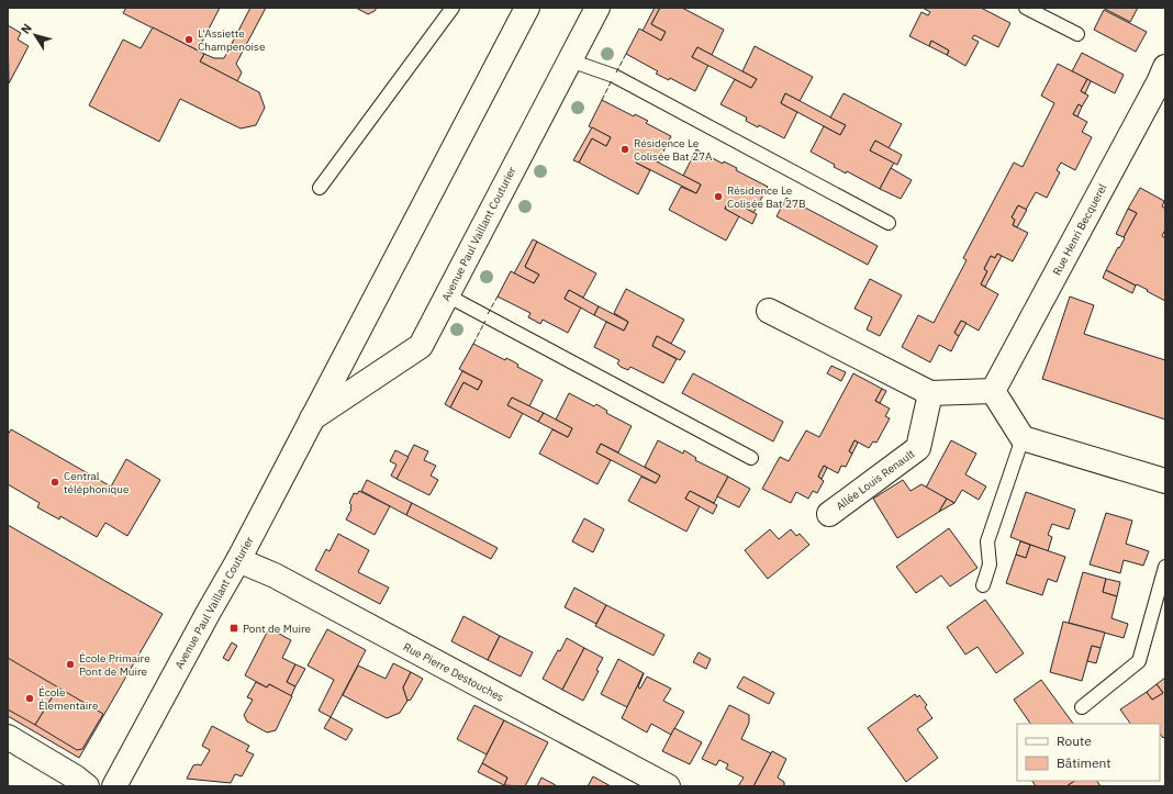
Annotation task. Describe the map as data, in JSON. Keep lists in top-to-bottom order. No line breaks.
{"streets":{"street":["Rue Henri Becquerel","Avenue Paul Vaillant Couturier","Allée Louis Renault","Rue Pierre Destouches"]},"crossings":[["Avenue Paul Vaillant Couturier","Rue Pierre Destouches"]],"places":{"other":["L'Assiette Champenoise","Résidence Le Colisée Bat 27A","Résidence Le Colisée Bat 27B","Central téléphonique","École Primaire Pont de Muire","École Élementaire"],"transit":["Pont de Muire"]},"legend":["Route","Bâtiment"],"north":"top left"}
